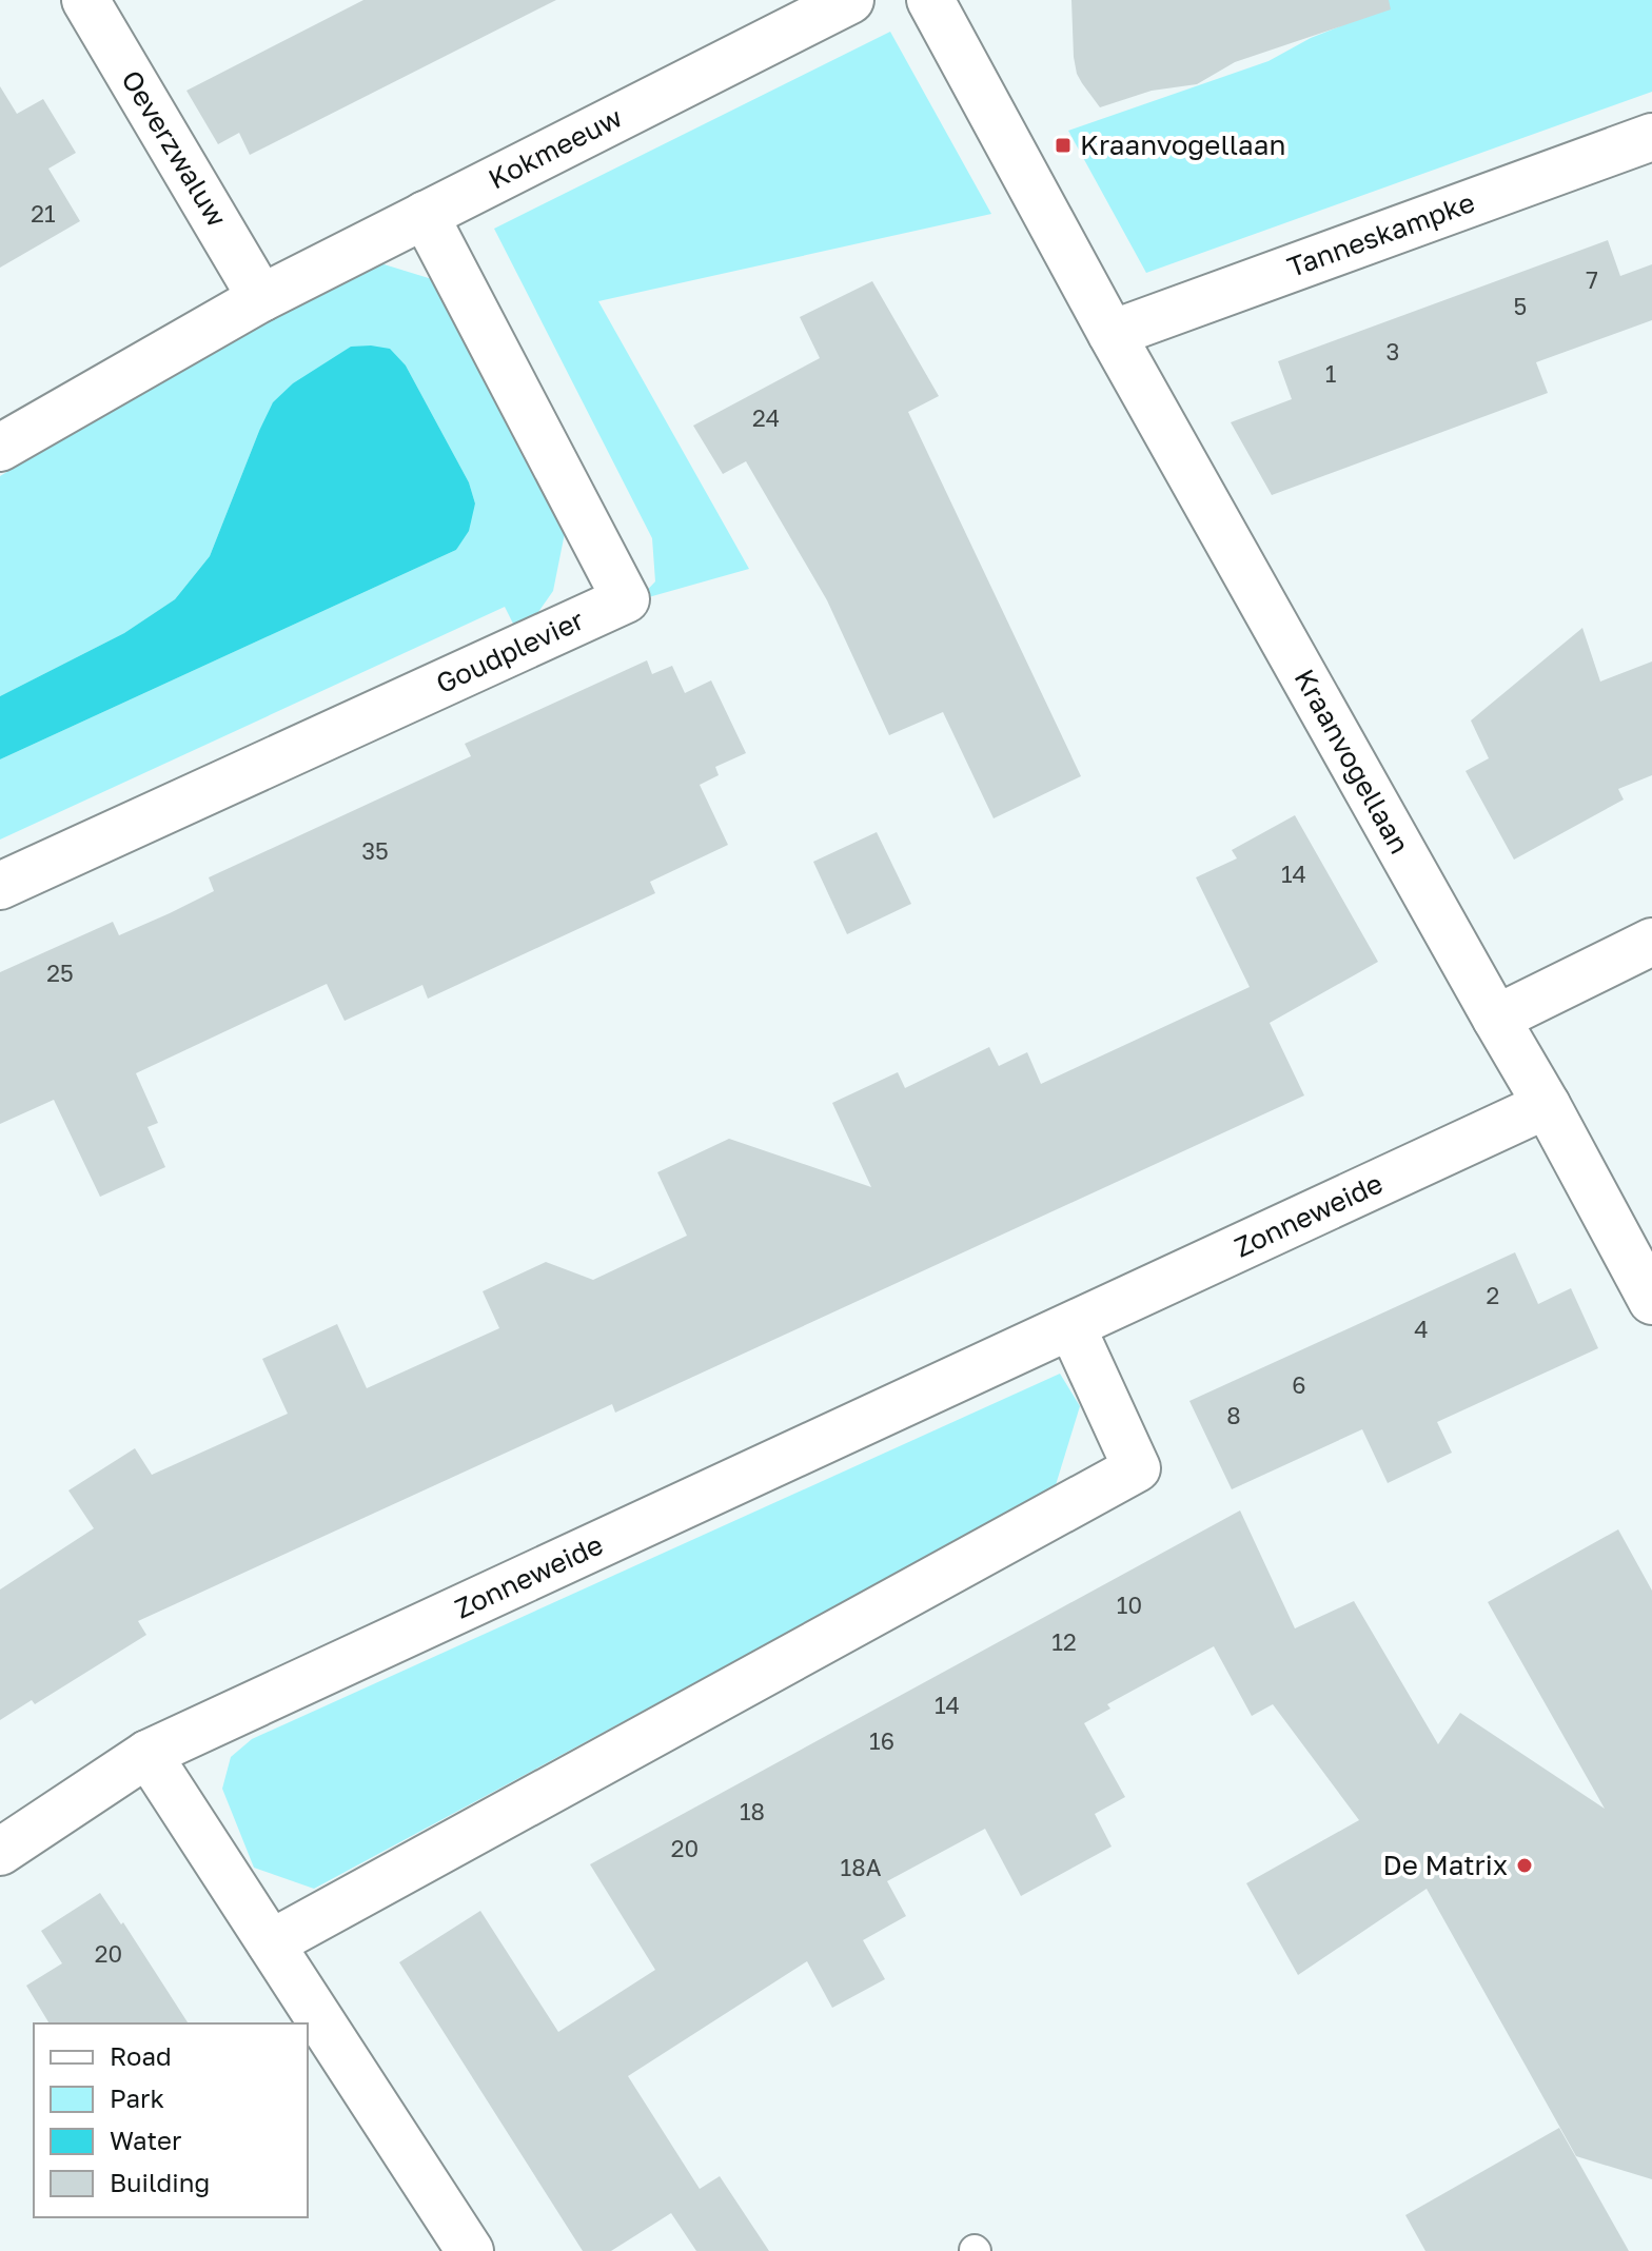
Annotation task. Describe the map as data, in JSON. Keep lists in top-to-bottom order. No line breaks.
{"streets":{"street":["Oeverzwaluw","Kokmeeuw","Tanneskampke","Goudplevier","Kraanvogellaan","Zonneweide"]},"crossings":[["Oeverzwaluw","Kokmeeuw"],["Kokmeeuw","Goudplevier"],["Tanneskampke","Kraanvogellaan"],["Kraanvogellaan","Zonneweide"]],"places":{"transit":["Kraanvogellaan"],"other":["De Matrix"]},"house_numbers":["21","7","5","3","1","24","35","14","25","2","4","6","8","10","12","14","16","18","20","18A","20"],"legend":["Road","Park","Water","Building"]}
